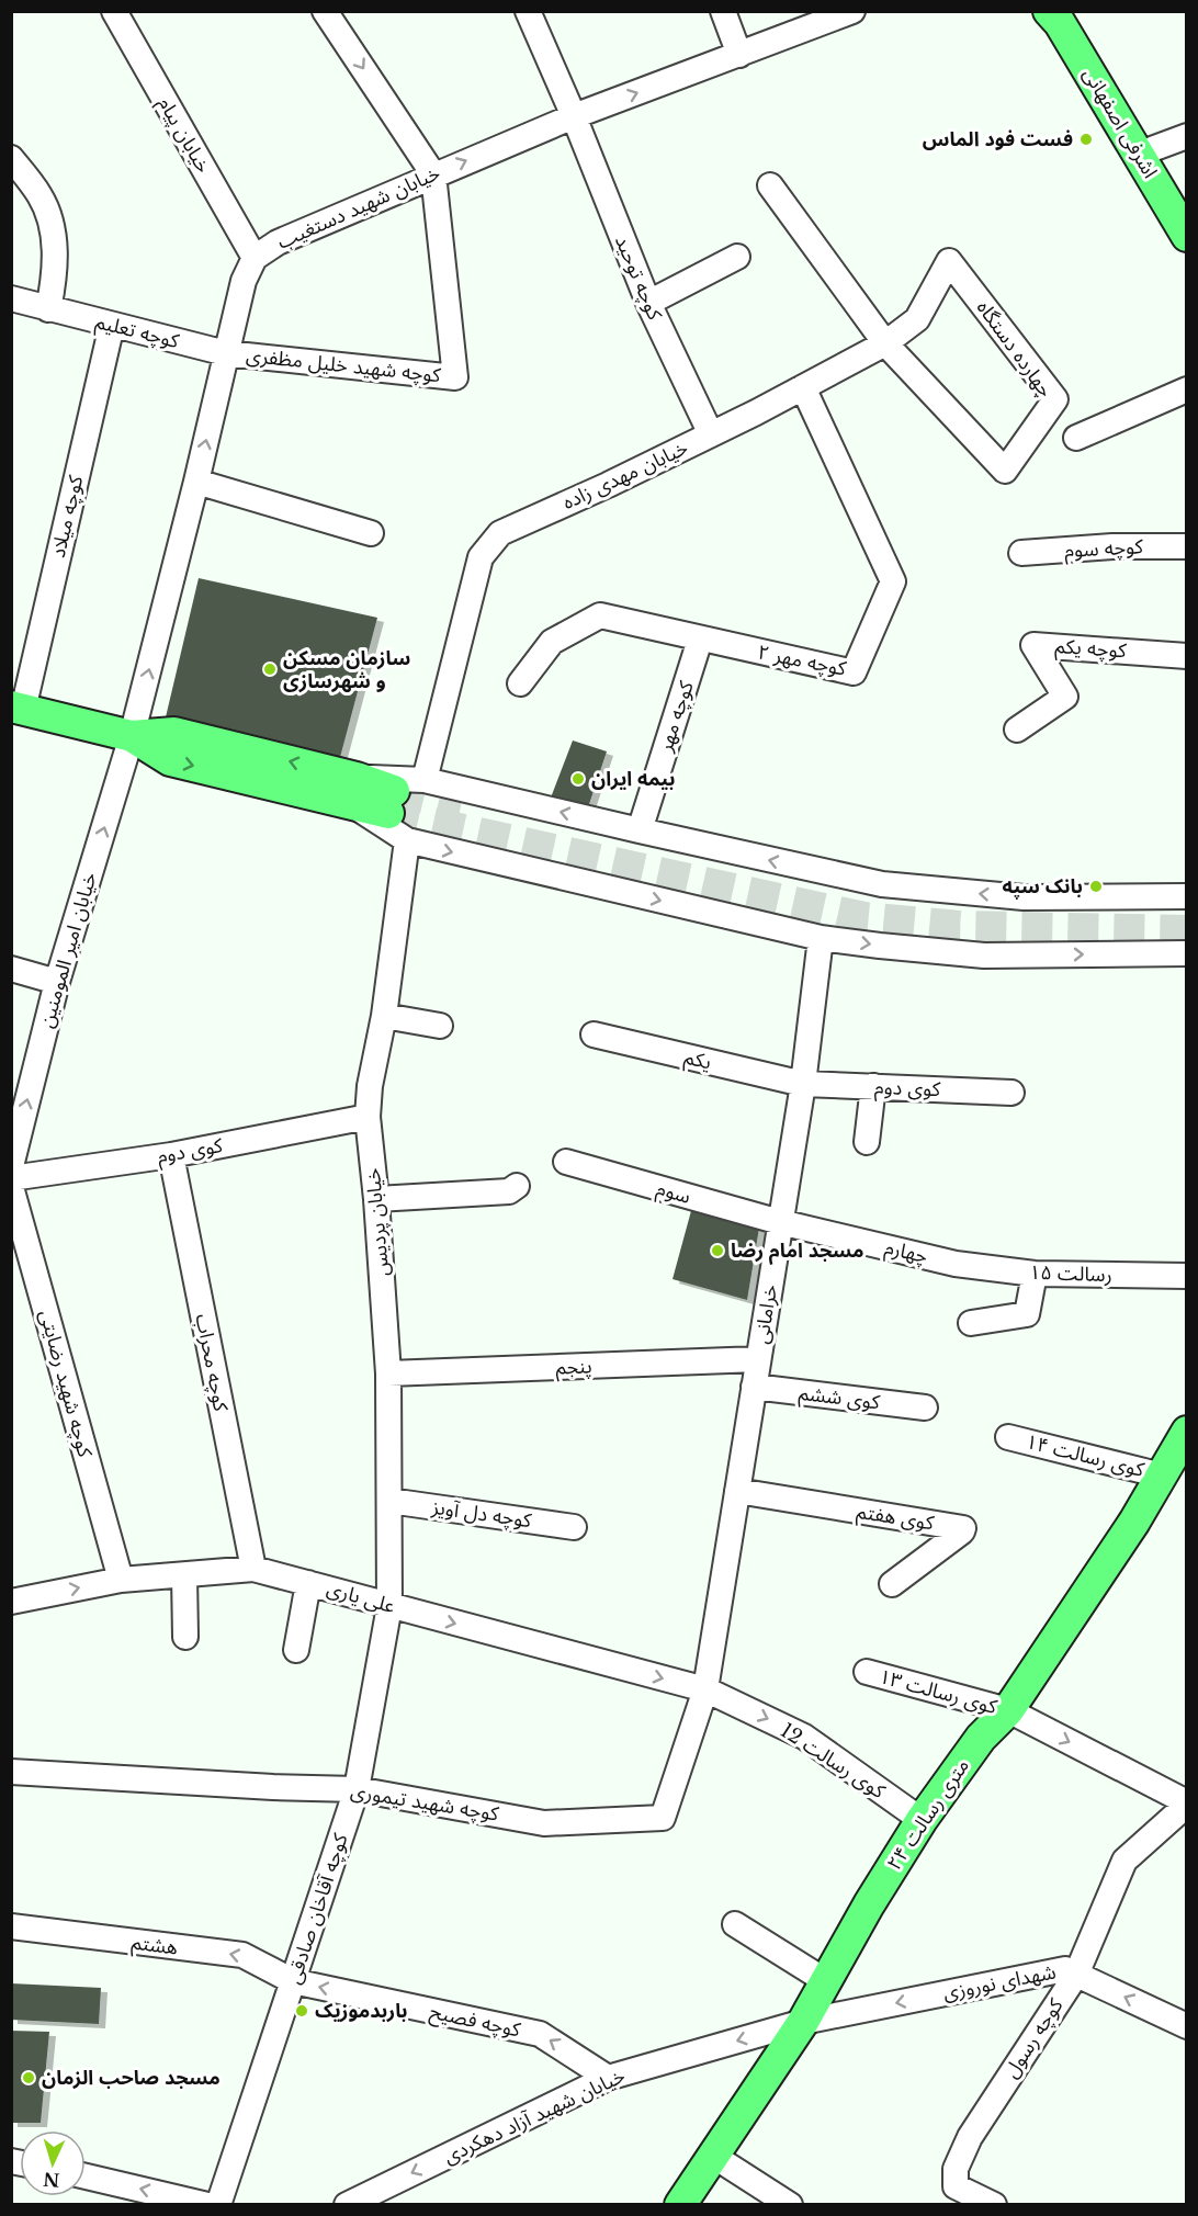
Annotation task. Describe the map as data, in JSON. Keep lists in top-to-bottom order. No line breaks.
{"streets":{"main road":["اشرفی اصفهانی","۲۴ متری رسالت"],"street":["خیابان پیام","خیابان شهید دستغیب","کوچه توحید","کوچه تعلیم","چهارده دستگاه","کوچه شهید خلیل مظفری","خیابان مهدی زاده","کوچه میلاد","کوچه سوم","کوچه یکم","کوچه مهر ۲","کوچه مهر","خیابان امیر المومنین","یکم","کوی دوم","سوم","خیابان پردیس","چهارم","رسالت ۱۵","خرامانی","کوچه محراب","پنجم","کوچه شهید رضایتی","کوی ششم","کوی رسالت ۱۴","کوچه دل آویز","کوی هفتم","علی یاری","کوی رسالت ۱۳","کوی رسالت 12","کوچه شهید تیموری","کوچه آقاخان صادقی","هشتم","شهدای نوروزی","کوچه فصیح","کوچه رسول","خیابان شهید آزاد دهکردی"]},"crossings":[["خیابان پیام","خیابان شهید دستغیب"],["خیابان شهید دستغیب","کوچه توحید"],["خیابان شهید دستغیب","کوچه تعلیم"],["خیابان شهید دستغیب","کوچه شهید خلیل مظفری"],["خیابان شهید دستغیب","خیابان امیر المومنین"],["کوچه توحید","خیابان مهدی زاده"],["کوچه تعلیم","کوچه شهید خلیل مظفری"],["کوچه تعلیم","کوچه میلاد"],["چهارده دستگاه","خیابان مهدی زاده"],["خیابان مهدی زاده","کوچه مهر ۲"],["کوچه مهر ۲","کوچه مهر"],["یکم","کوی دوم"],["یکم","خرامانی"],["کوی دوم","خیابان پردیس"],["کوی دوم","خرامانی"],["کوی دوم","کوچه محراب"],["سوم","چهارم"],["سوم","خرامانی"],["خیابان پردیس","پنجم"],["خیابان پردیس","کوچه دل آویز"],["خیابان پردیس","علی یاری"],["خیابان پردیس","کوچه آقاخان صادقی"],["چهارم","رسالت ۱۵"],["چهارم","خرامانی"],["خرامانی","پنجم"],["خرامانی","کوی ششم"],["خرامانی","کوی هفتم"],["خرامانی","علی یاری"],["خرامانی","کوی رسالت 12"],["خرامانی","کوچه شهید تیموری"],["کوچه محراب","علی یاری"],["کوچه شهید رضایتی","علی یاری"],["کوی رسالت ۱۴","۲۴ متری رسالت"],["علی یاری","کوی رسالت 12"],["علی یاری","کوچه شهید تیموری"],["علی یاری","کوچه آقاخان صادقی"],["کوی رسالت ۱۳","۲۴ متری رسالت"],["کوی رسالت ۱۳","کوچه رسول"],["کوی رسالت 12","کوچه شهید تیموری"],["کوی رسالت 12","۲۴ متری رسالت"],["کوچه شهید تیموری","کوچه آقاخان صادقی"],["۲۴ متری رسالت","شهدای نوروزی"],["۲۴ متری رسالت","خیابان شهید آزاد دهکردی"],["کوچه آقاخان صادقی","هشتم"],["کوچه آقاخان صادقی","کوچه فصیح"],["هشتم","کوچه فصیح"],["شهدای نوروزی","کوچه رسول"],["شهدای نوروزی","خیابان شهید آزاد دهکردی"],["کوچه فصیح","خیابان شهید آزاد دهکردی"]],"one_way":["خیابان شهید دستغیب","خیابان امیر المومنین","علی یاری","کوی رسالت ۱۳","هشتم","شهدای نوروزی","کوچه فصیح","خیابان شهید آزاد دهکردی"],"places":["فست فود الماس","سازمان مسکن و شهرسازی","بیمه ایران","بانک سپه","مسجد امام رضا","باربدموزیک","مسجد صاحب الزمان"],"north":"bottom"}
